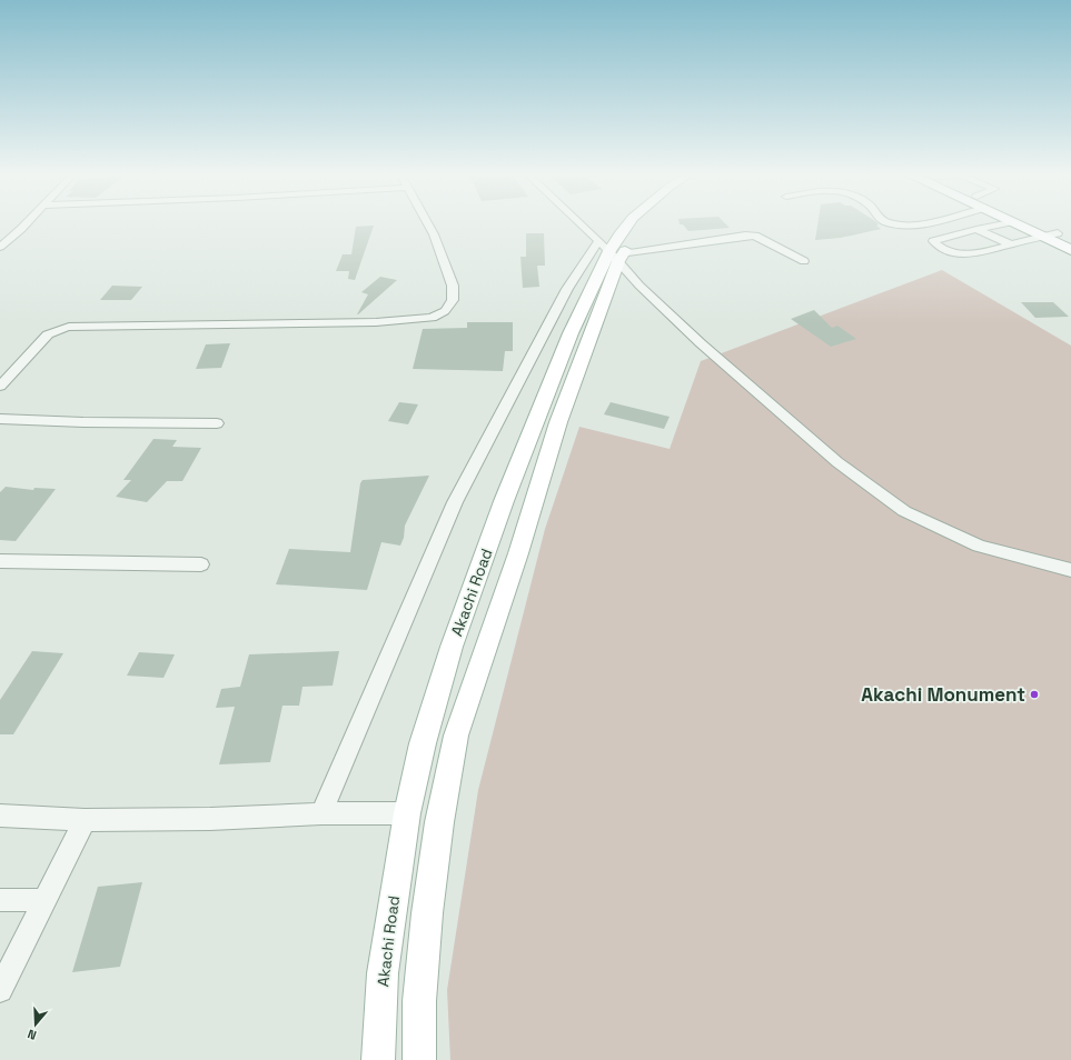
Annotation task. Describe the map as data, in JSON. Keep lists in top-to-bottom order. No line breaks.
{"streets":{"main road":["Akachi Road"]},"places":["Akachi Monument"],"north":"bottom"}
